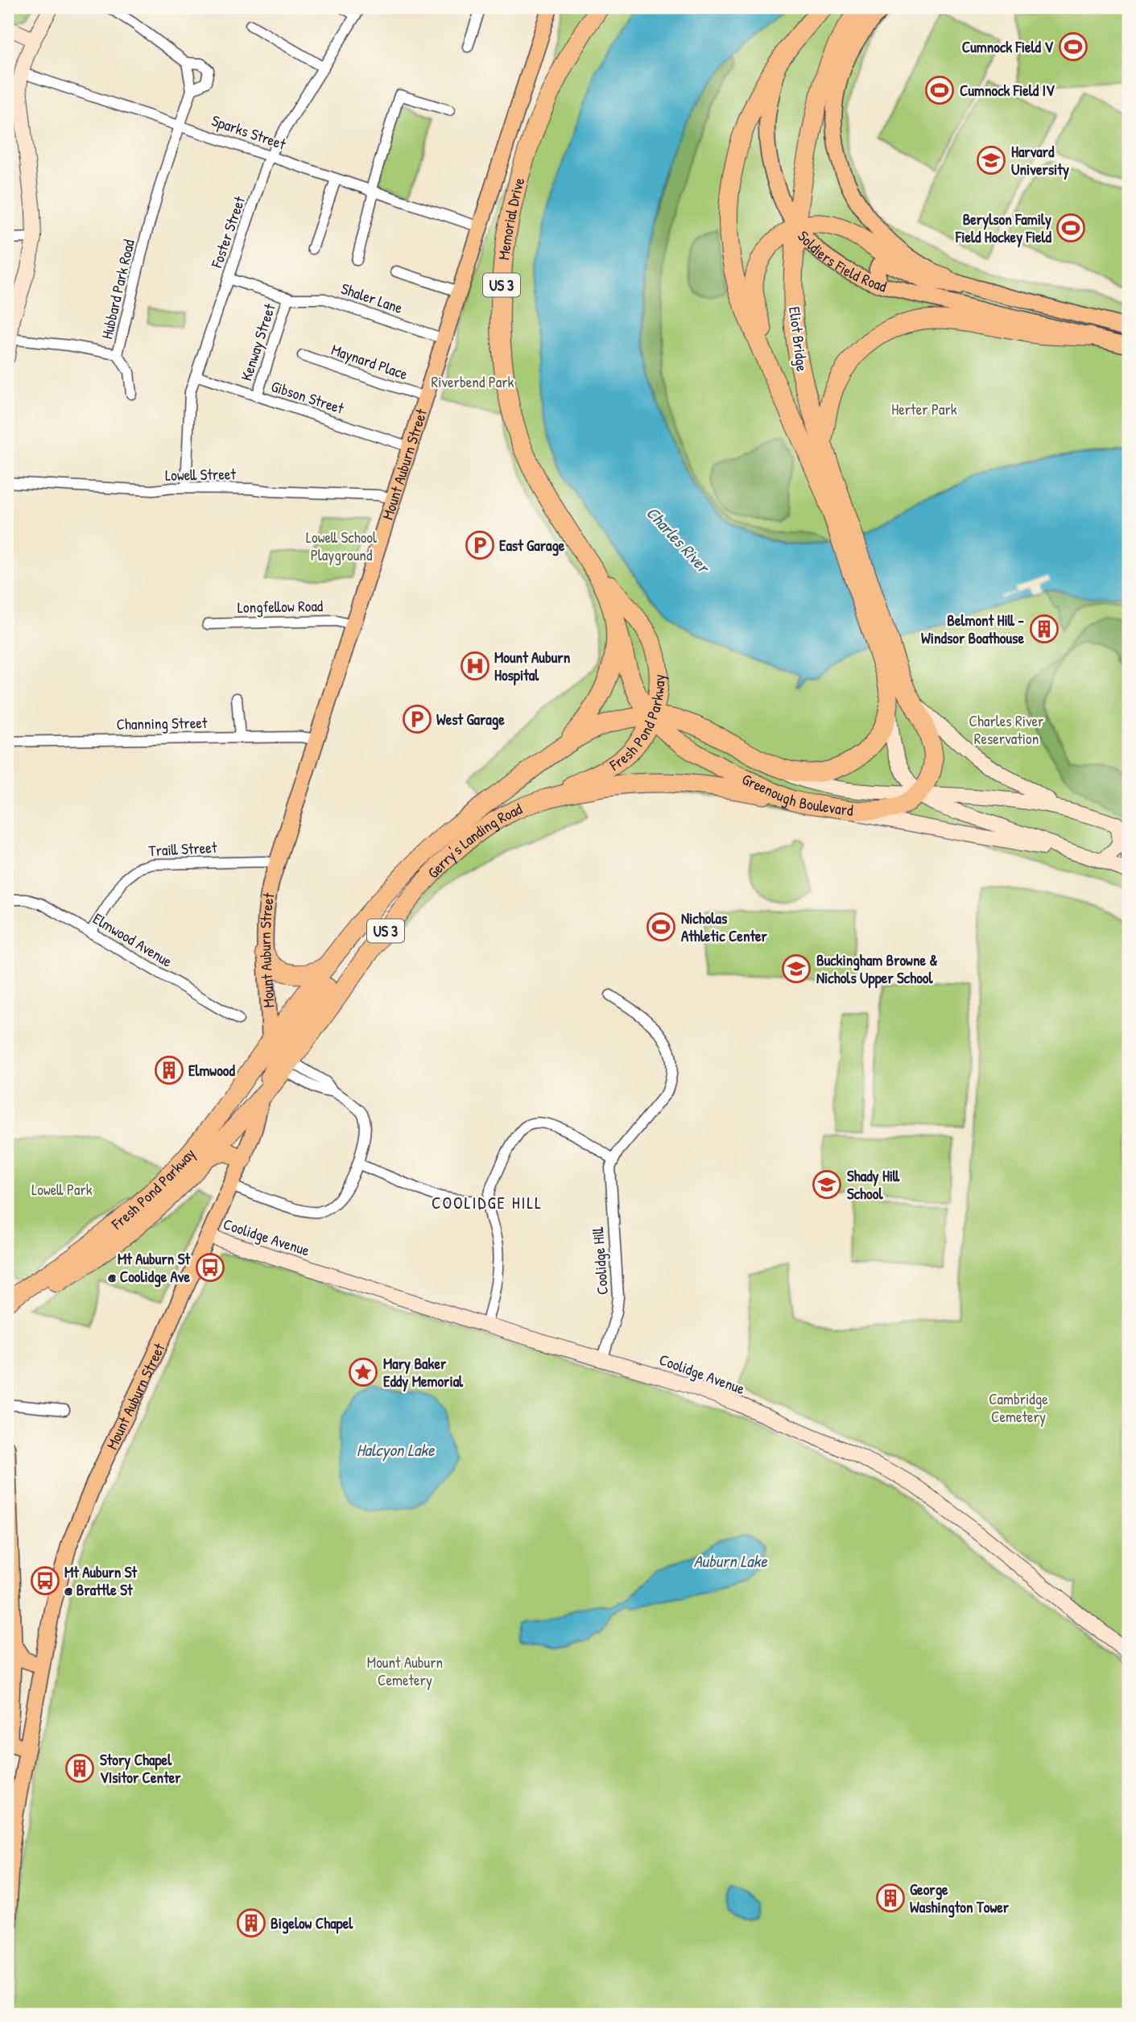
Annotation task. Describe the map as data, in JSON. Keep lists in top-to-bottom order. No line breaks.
{"streets":{"highway":["Memorial Drive","Soldiers Field Road","US 3","Eliot Bridge","Fresh Pond Parkway","Greenough Boulevard","Gerry's Landing Road"],"main road":["Mount Auburn Street","Coolidge Avenue"],"street":["Sparks Street","Foster Street","Hubbard Park Road","Shaler Lane","Kenway Street","Maynard Place","Gibson Street","Lowell Street","Longfellow Road","Channing Street","Traill Street","Elmwood Avenue","Coolidge Hill"]},"crossings":[["Sparks Street","Foster Street"],["Sparks Street","Hubbard Park Road"],["Sparks Street","Mount Auburn Street"],["Memorial Drive","US 3"],["Memorial Drive","Fresh Pond Parkway"],["Foster Street","Shaler Lane"],["Foster Street","Gibson Street"],["Foster Street","Lowell Street"],["Soldiers Field Road","Eliot Bridge"],["US 3","Fresh Pond Parkway"],["US 3","Greenough Boulevard"],["US 3","Gerry's Landing Road"],["Shaler Lane","Kenway Street"],["Shaler Lane","Mount Auburn Street"],["Eliot Bridge","Gerry's Landing Road"],["Kenway Street","Gibson Street"],["Maynard Place","Mount Auburn Street"],["Gibson Street","Mount Auburn Street"],["Mount Auburn Street","Lowell Street"],["Mount Auburn Street","Longfellow Road"],["Mount Auburn Street","Fresh Pond Parkway"],["Mount Auburn Street","Channing Street"],["Mount Auburn Street","Gerry's Landing Road"],["Mount Auburn Street","Traill Street"],["Mount Auburn Street","Coolidge Avenue"],["Fresh Pond Parkway","Greenough Boulevard"],["Fresh Pond Parkway","Gerry's Landing Road"],["Greenough Boulevard","Gerry's Landing Road"],["Traill Street","Elmwood Avenue"],["Coolidge Avenue","Coolidge Hill"]],"districts":["COOLIDGE HILL"],"water":["Charles River","Halcyon Lake","Auburn Lake"],"parks":["Riverbend Park","Herter Park","Lowell School Playground","Charles River Reservation","Lowell Park","Cambridge Cemetery","Mount Auburn Cemetery"],"places":{"sports":["Cumnock Field V","Cumnock Field IV","Berylson Family Field Hockey Field","Nicholas Athletic Center"],"school or university":["Harvard University","Buckingham Browne & Nichols Upper School","Shady Hill School"],"parking":["East Garage","West Garage"],"building":["Belmont Hill - Windsor Boathouse","Elmwood","Story Chapel VIsitor Center","George Washington Tower","Bigelow Chapel"],"hospital":["Mount Auburn Hospital"],"bus stop":["Mt Auburn St @ Coolidge Ave","Mt Auburn St @ Brattle St"],"place":["Mary Baker Eddy Memorial"]}}
